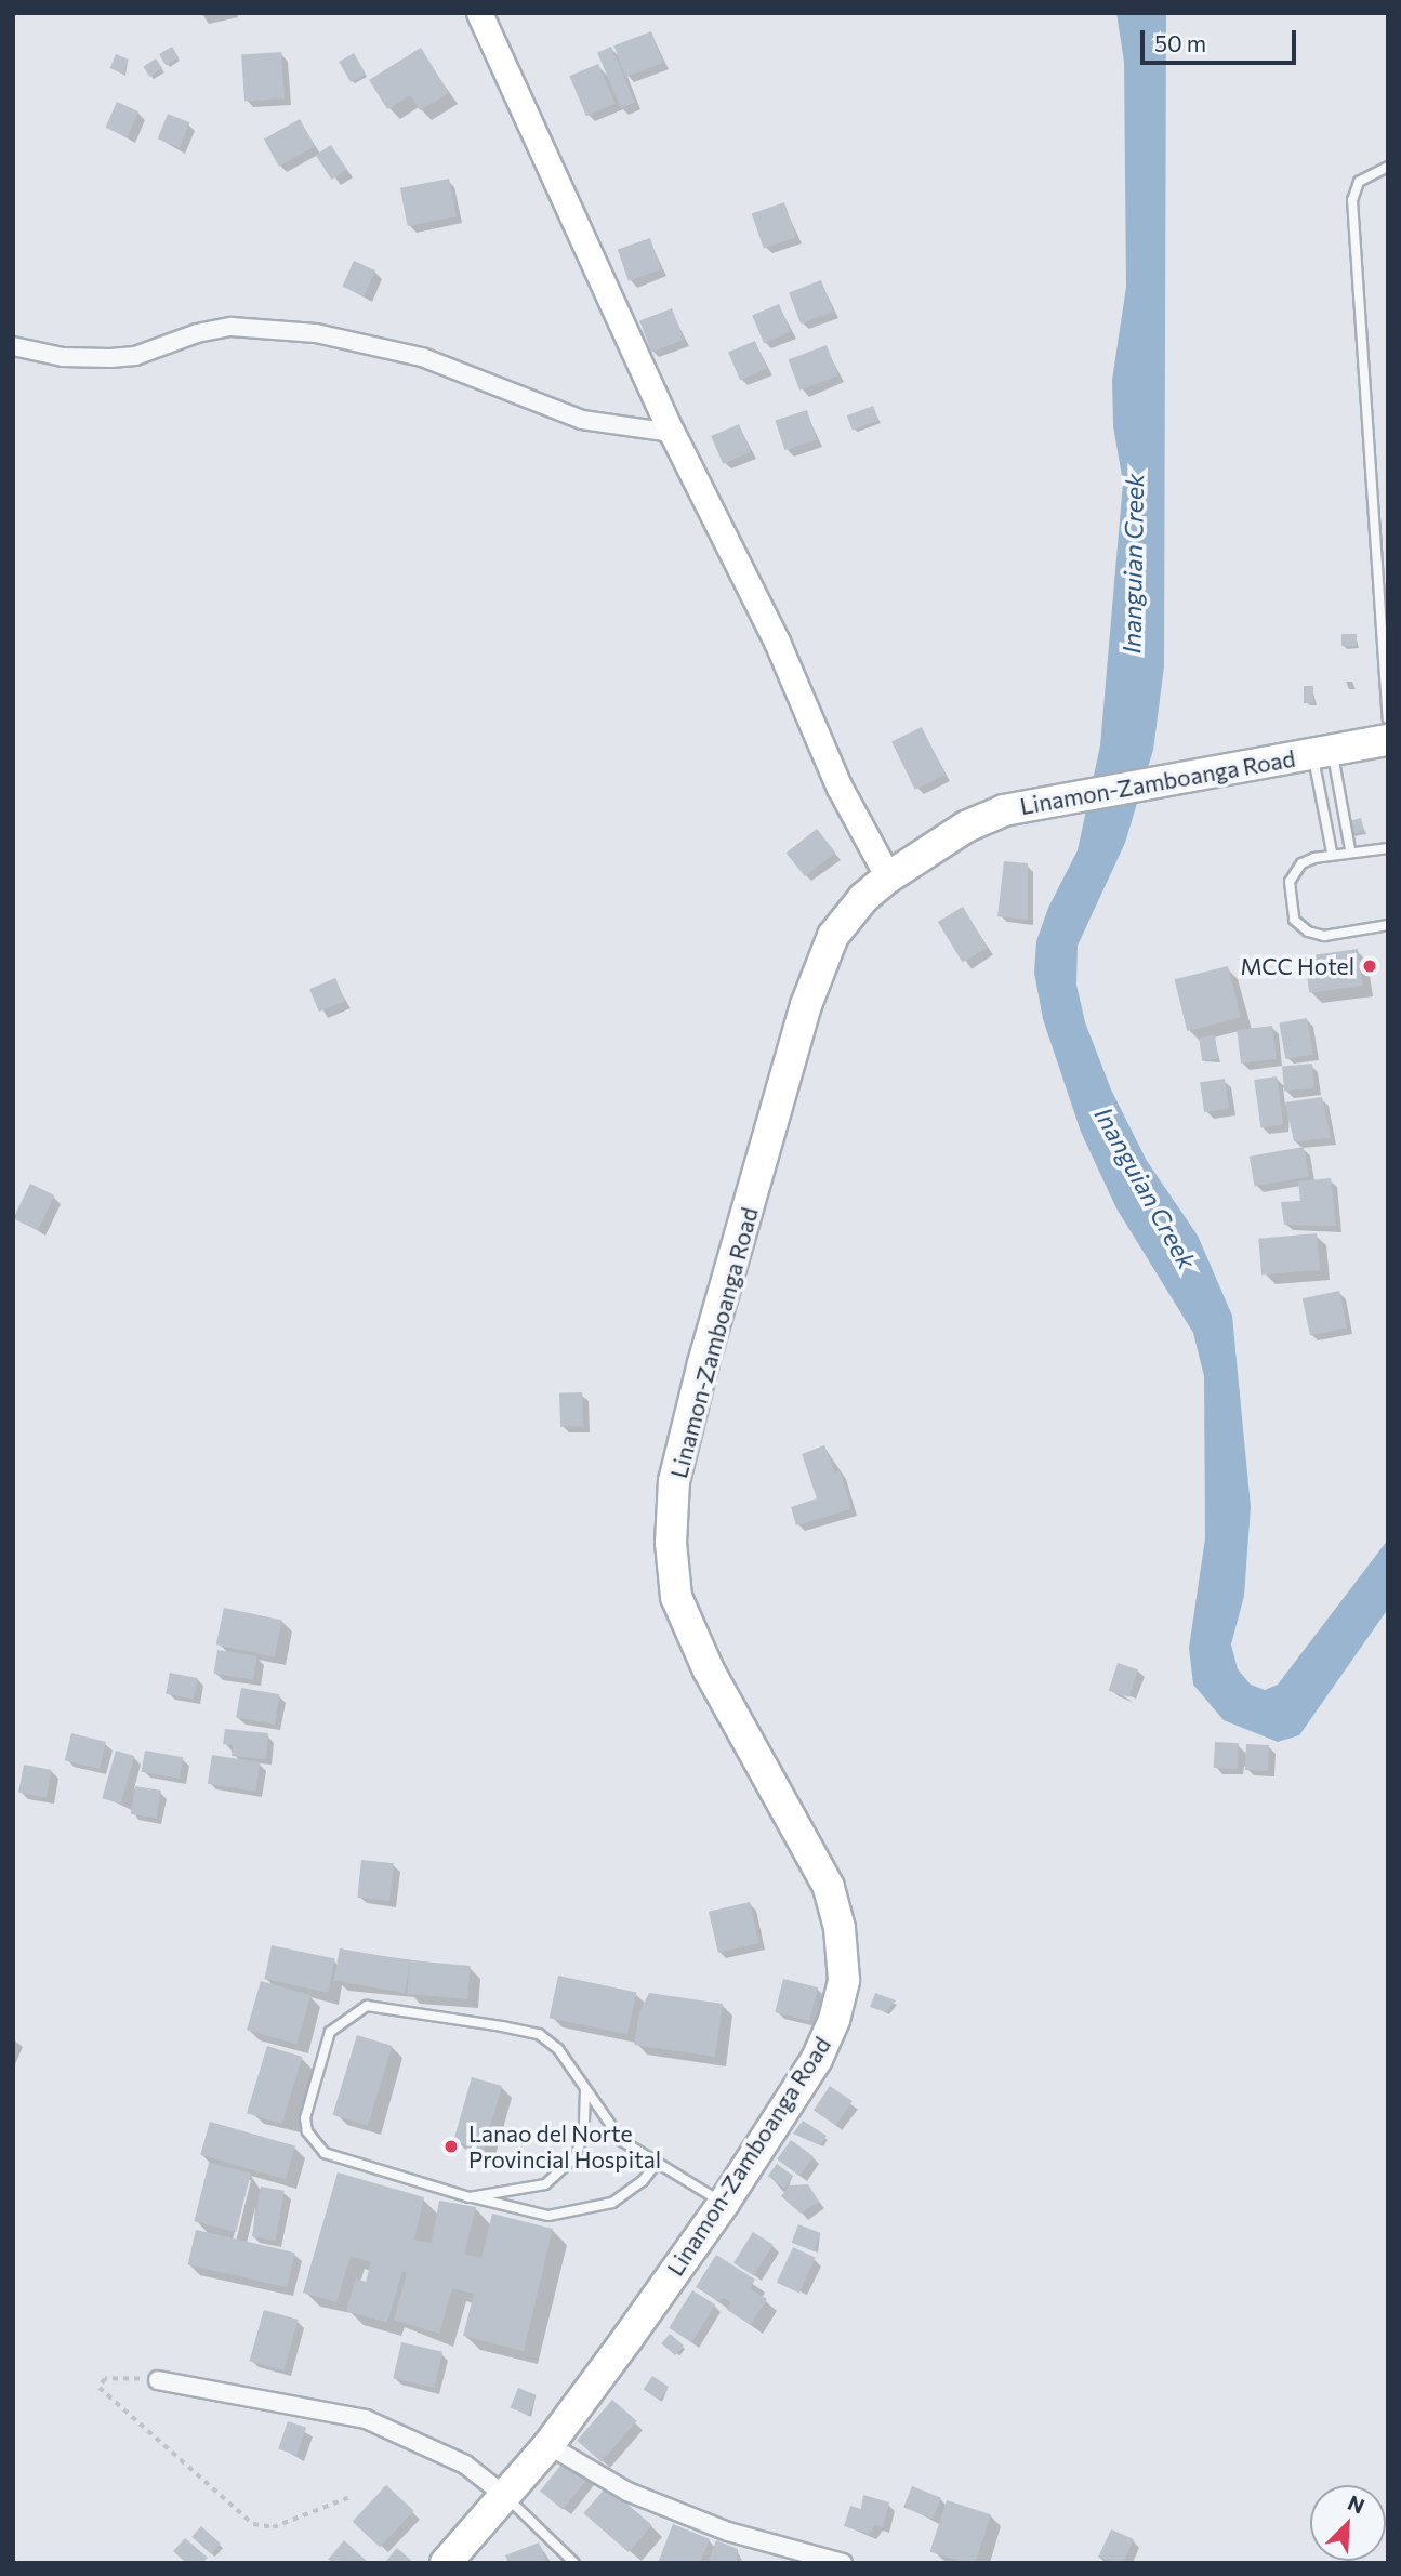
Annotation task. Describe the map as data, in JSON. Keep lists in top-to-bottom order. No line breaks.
{"streets":{"highway":["Linamon-Zamboanga Road"]},"water":["Inanguian Creek"],"places":["MCC Hotel","Lanao del Norte Provincial Hospital"],"scale_bar":"50 m","north":"top right"}
